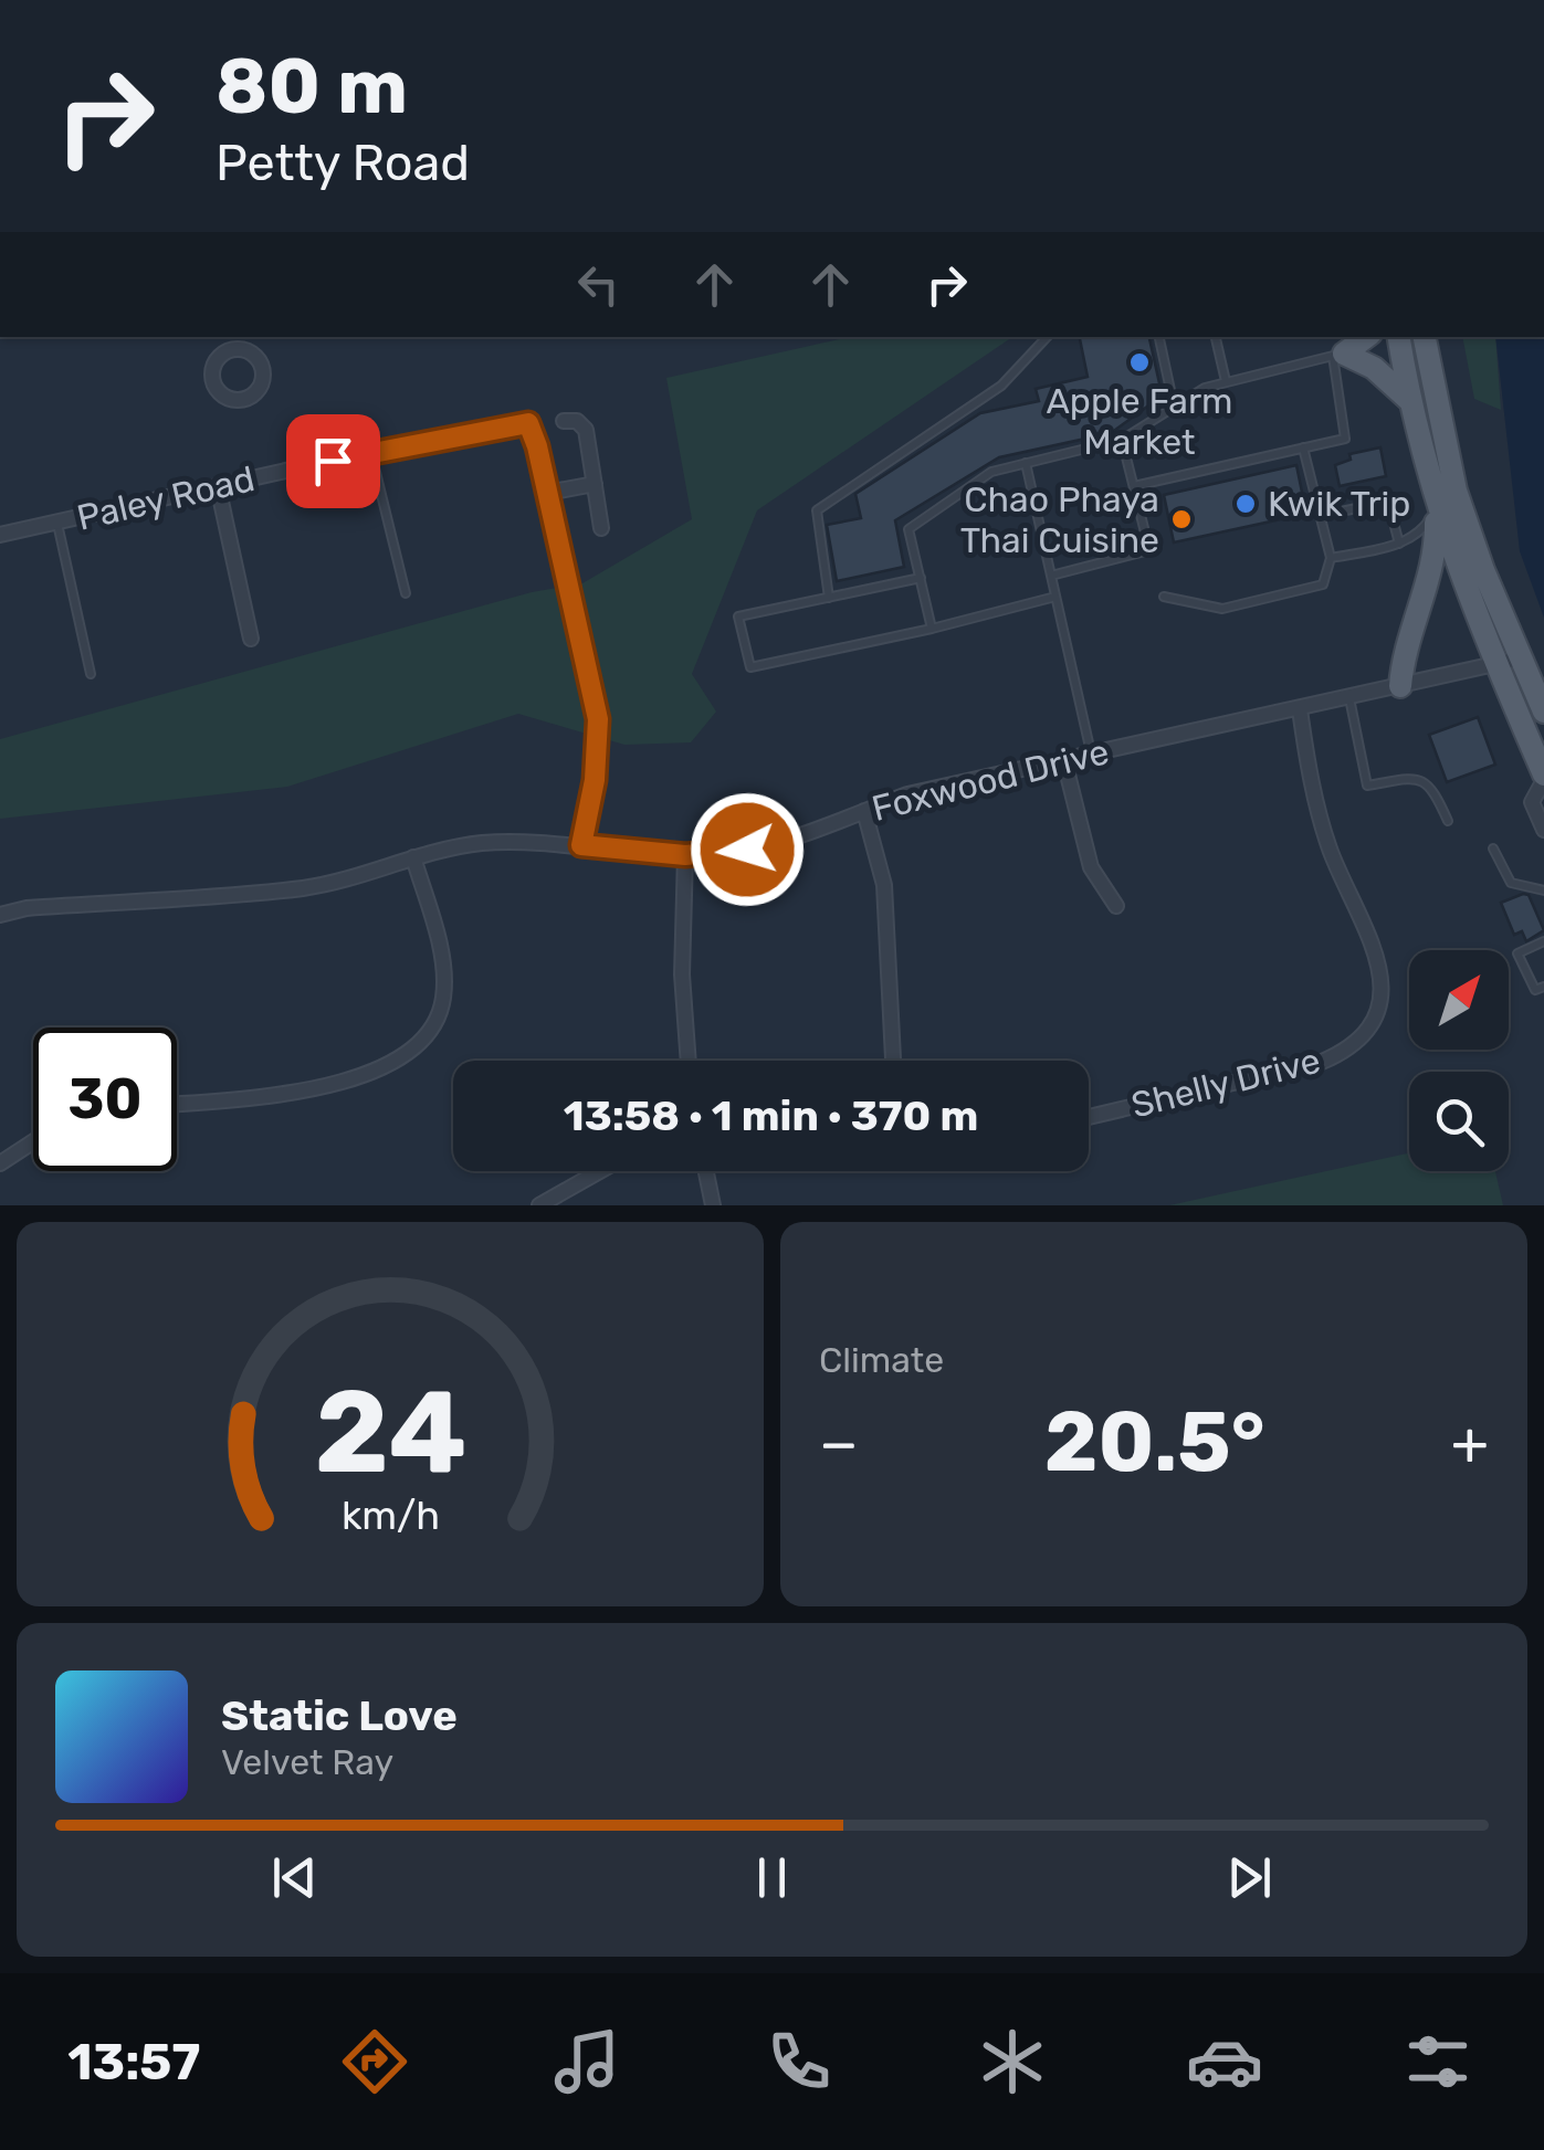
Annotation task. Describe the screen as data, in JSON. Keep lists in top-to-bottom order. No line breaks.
{"streets":{"street":["Paley Road","Foxwood Drive","Shelly Drive"]},"crossings":[["Foxwood Drive","Shelly Drive"]],"places":["Apple Farm Market","Kwik Trip","Chao Phaya Thai Cuisine"],"north":"top right","page":{"turn":["80 m","Petty Road"],"limit":"30","trip":"13:58 · 1 min · 370 m","tile":"Climate","heat":["−","20.5°","+"],"song":["Static Love","Velvet Ray"],"tabs":"13:57","gauge":["24","km/h"]}}
